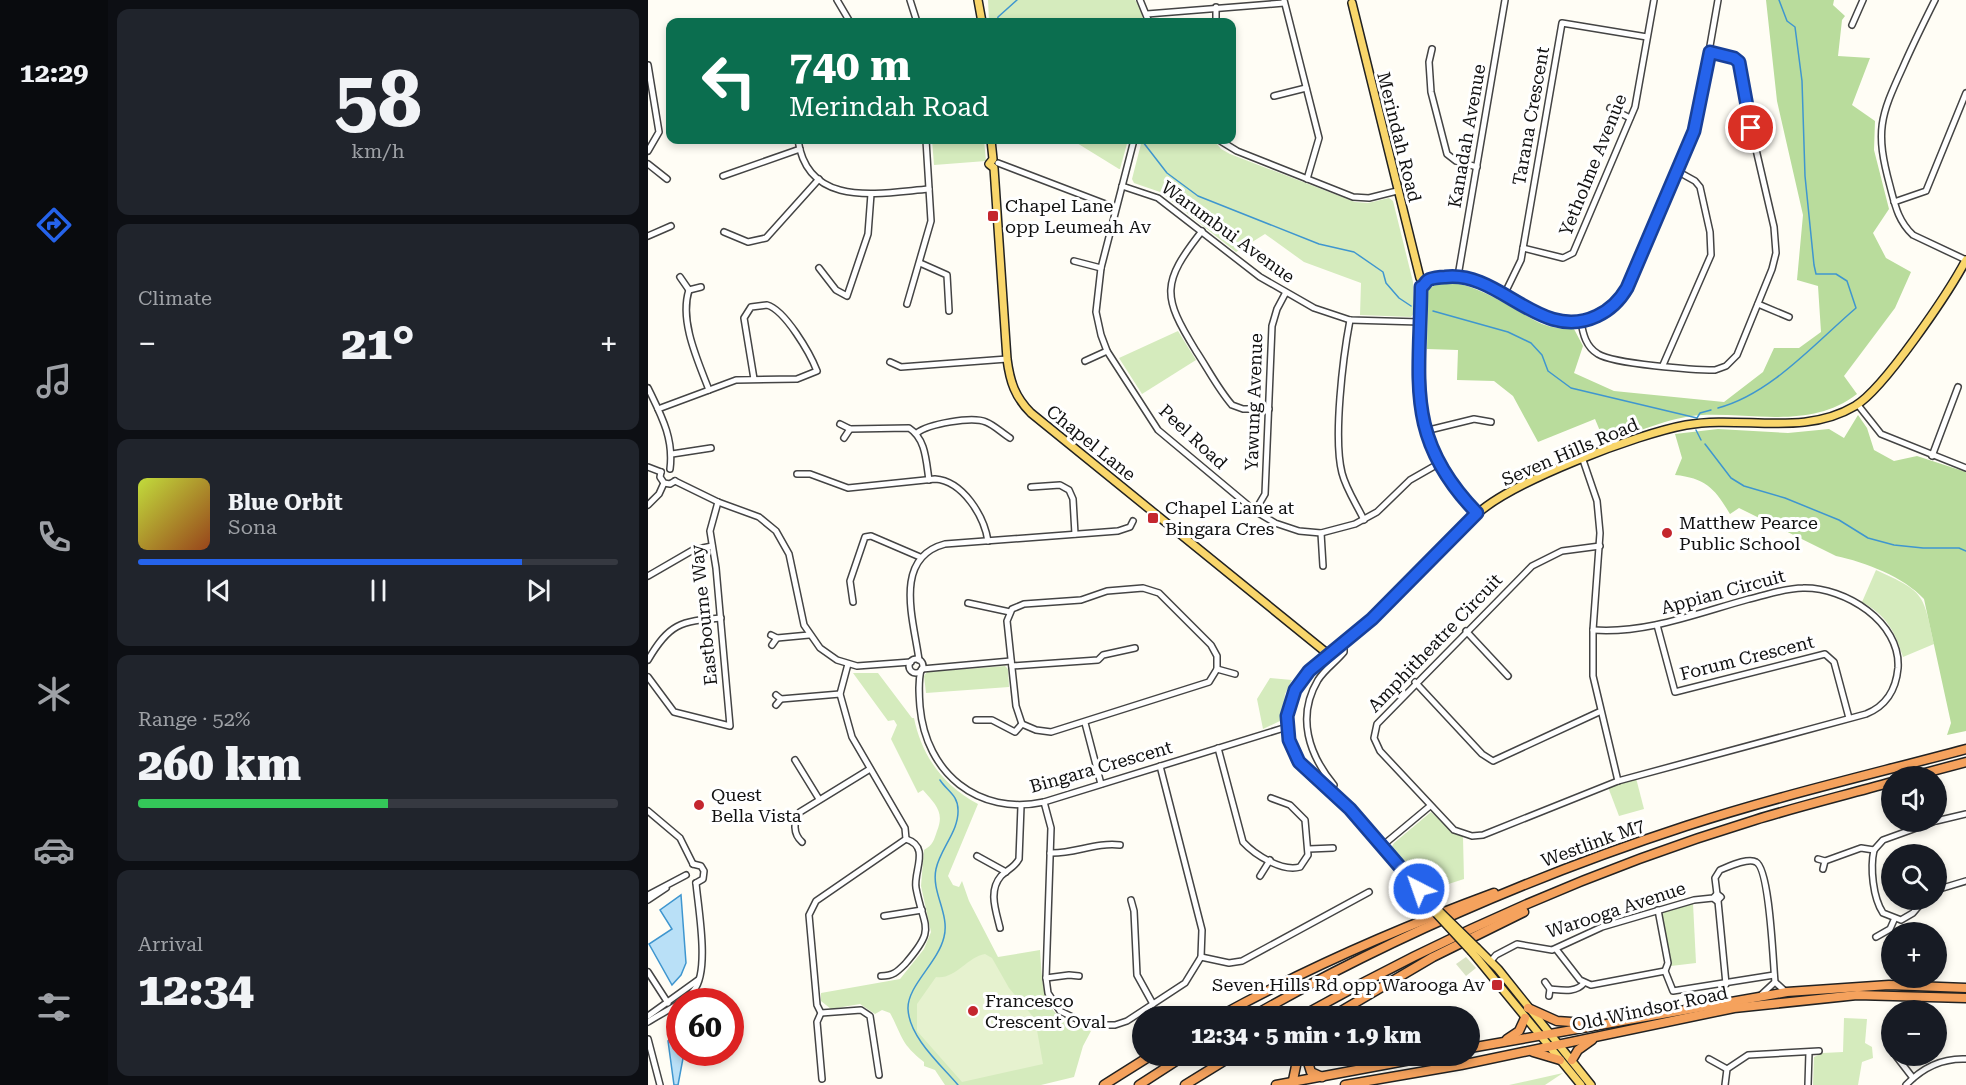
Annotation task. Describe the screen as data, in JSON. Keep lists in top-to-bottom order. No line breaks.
{"streets":{"highway":["Westlink M7","Old Windsor Road"],"main road":["Merindah Road","Chapel Lane","Seven Hills Road"],"street":["Tarana Crescent","Kanadah Avenue","Yetholme Avenue","Warumbui Avenue","Yawung Avenue","Peel Road","Appian Circuit","Eastbourne Way","Amphitheatre Circuit","Forum Crescent","Bingara Crescent","Warooga Avenue"]},"crossings":[["Tarana Crescent","Yetholme Avenue"],["Merindah Road","Warumbui Avenue"],["Merindah Road","Peel Road"],["Merindah Road","Seven Hills Road"],["Warumbui Avenue","Yawung Avenue"],["Warumbui Avenue","Peel Road"],["Yawung Avenue","Peel Road"],["Chapel Lane","Seven Hills Road"],["Seven Hills Road","Bingara Crescent"],["Seven Hills Road","Warooga Avenue"],["Seven Hills Road","Old Windsor Road"],["Appian Circuit","Amphitheatre Circuit"],["Appian Circuit","Forum Crescent"]],"places":{"transit":["Chapel Lane opp Leumeah Av","Chapel Lane at Bingara Cres","Seven Hills Rd opp Warooga Av"],"other":["Matthew Pearce Public School","Quest Bella Vista","Francesco Crescent Oval"]},"page":{"tabs":"12:29","tile":[["58","km/h"],"Climate",["Range · 52%","260 km"],["Arrival","12:34"]],"turn":["740 m","Merindah Road"],"heat":["−","21°","+"],"song":["Blue Orbit","Sona"],"map_buttons":["+","−"],"limit":"60","trip":"12:34 · 5 min · 1.9 km"}}
